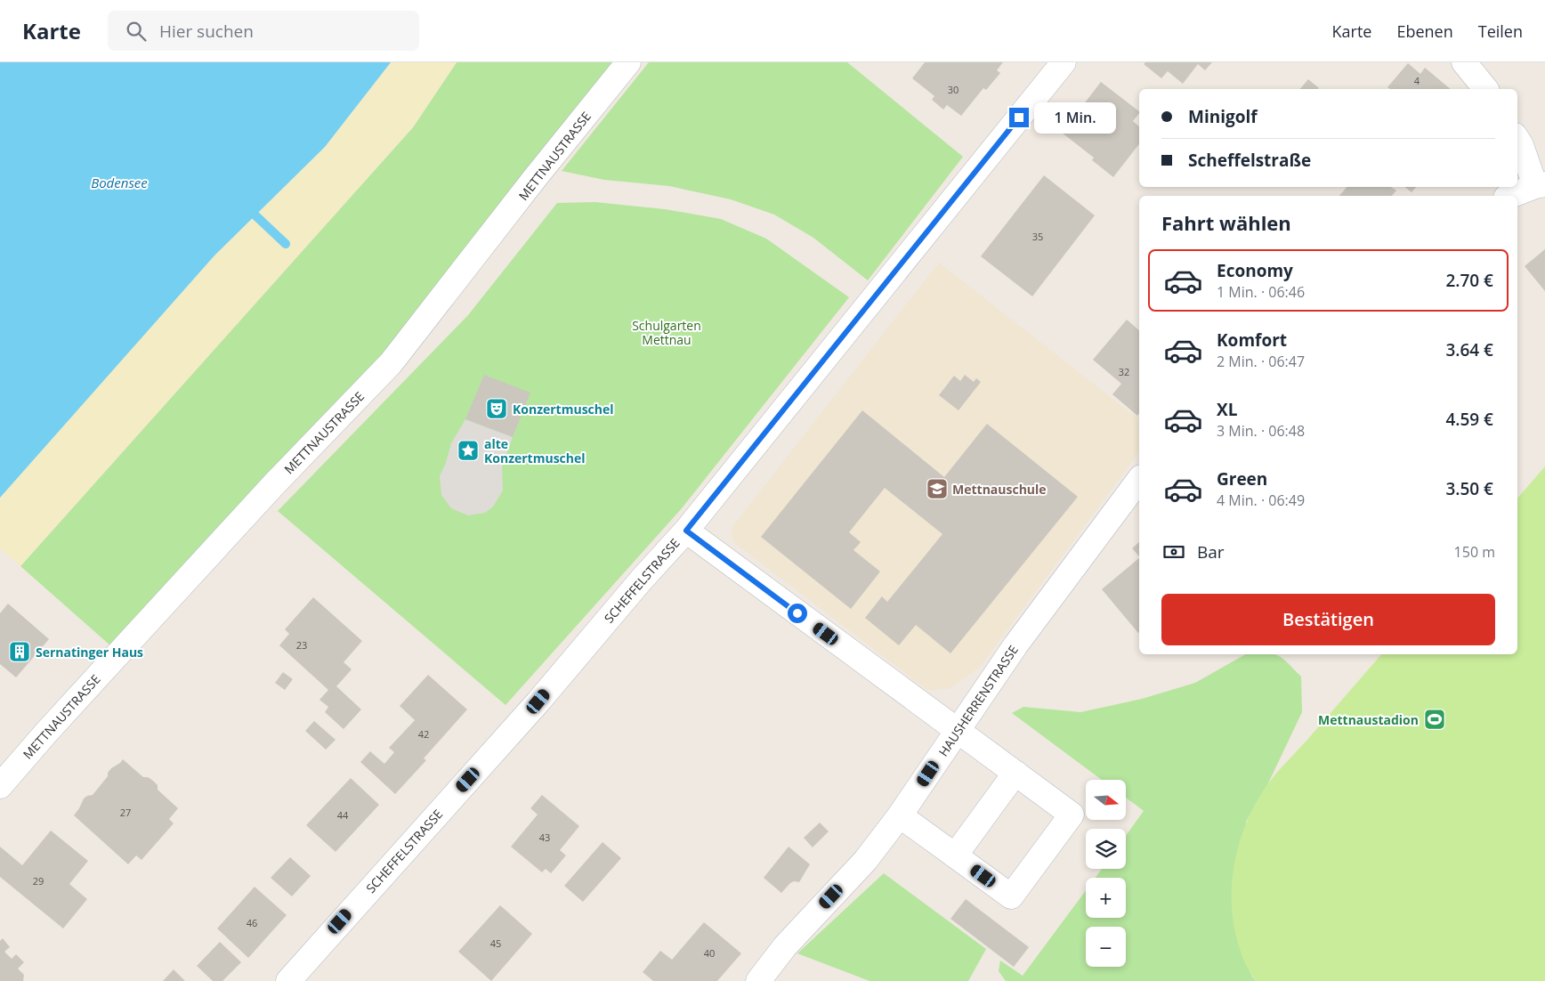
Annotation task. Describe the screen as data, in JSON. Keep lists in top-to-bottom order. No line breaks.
{"streets":{"street":["METTNAUSTRASSE","SCHEFFELSTRASSE","HAUSHERRENSTRASSE"]},"water":["Bodensee"],"parks":["Schulgarten Mettnau"],"places":{"theatre":["Konzertmuschel"],"place":["alte Konzertmuschel"],"school or university":["Mettnauschule"],"building":["Sernatinger Haus"],"sports":["Mettnaustadion"]},"house_numbers":["4","30","35","32","23","42","27","44","43","29","46","45","40"],"north":"right","page":{"header":"Karte","search":"Hier suchen","nav":["Karte","Ebenen","Teilen"],"banner":["Minigolf","Scheffelstraße"],"bubble":"1 Min.","heading":"Fahrt wählen","list":[{"name":"Economy","note":"1 Min. · 06:46","value":"2.70 €"},{"name":"Komfort","note":"2 Min. · 06:47","value":"3.64 €"},{"name":"XL","note":"3 Min. · 06:48","value":"4.59 €"},{"name":"Green","note":"4 Min. · 06:49","value":"3.50 €"}],"pay":["Bar","150 m"],"buttons":"Bestätigen","map_buttons":["+","−"]}}
